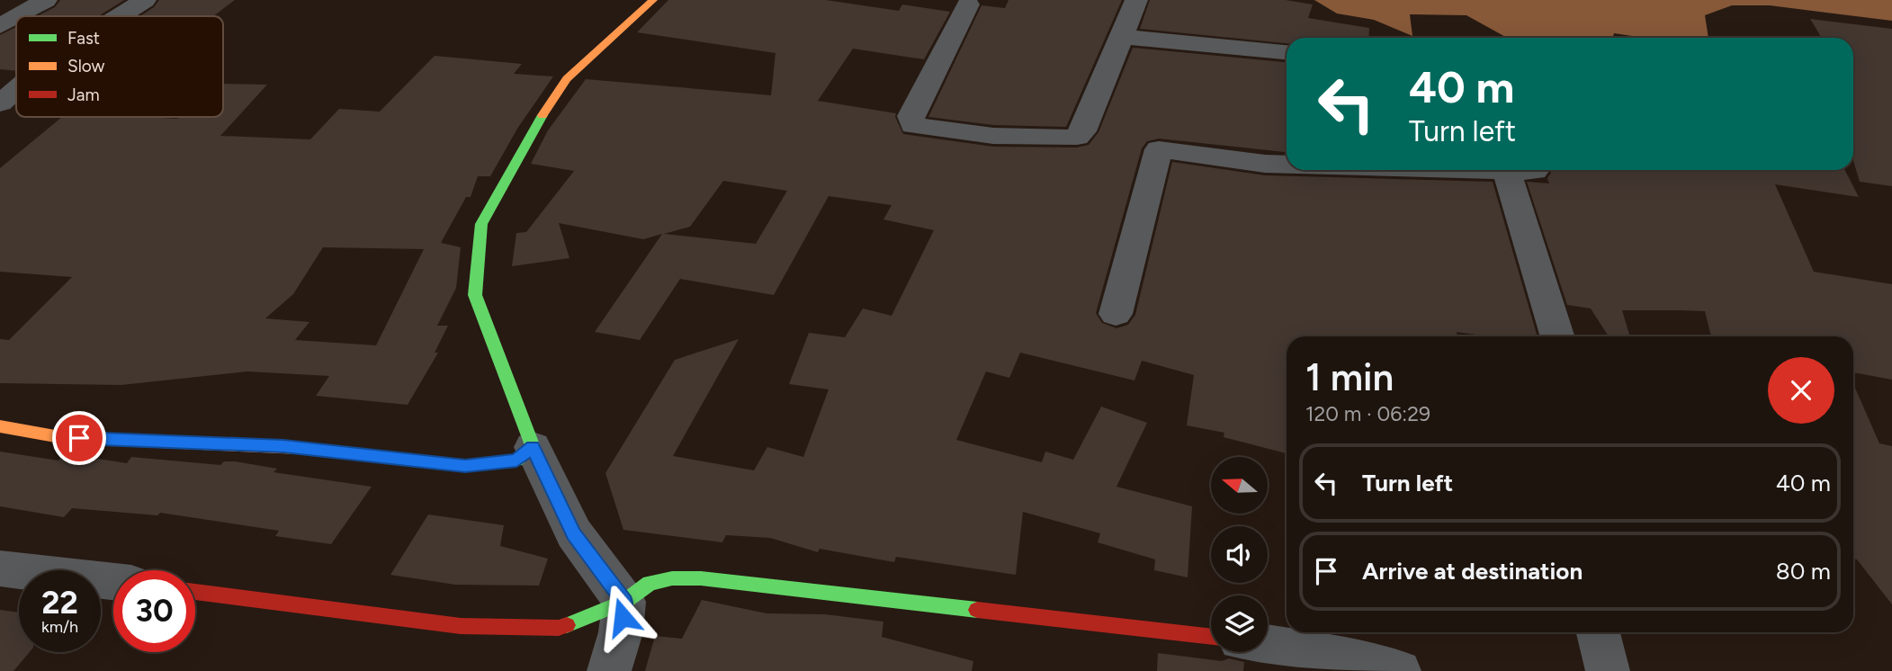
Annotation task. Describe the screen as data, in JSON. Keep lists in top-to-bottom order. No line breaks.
{"legend":["Fast","Slow","Jam"],"north":"left","page":{"turn":["40 m","Turn left"],"heading":["1 min","120 m · 06:29"],"list":[{"name":"Turn left","value":"40 m"},{"name":"Arrive at destination","value":"80 m"}],"speed":"22 km/h","limit":"30"}}
